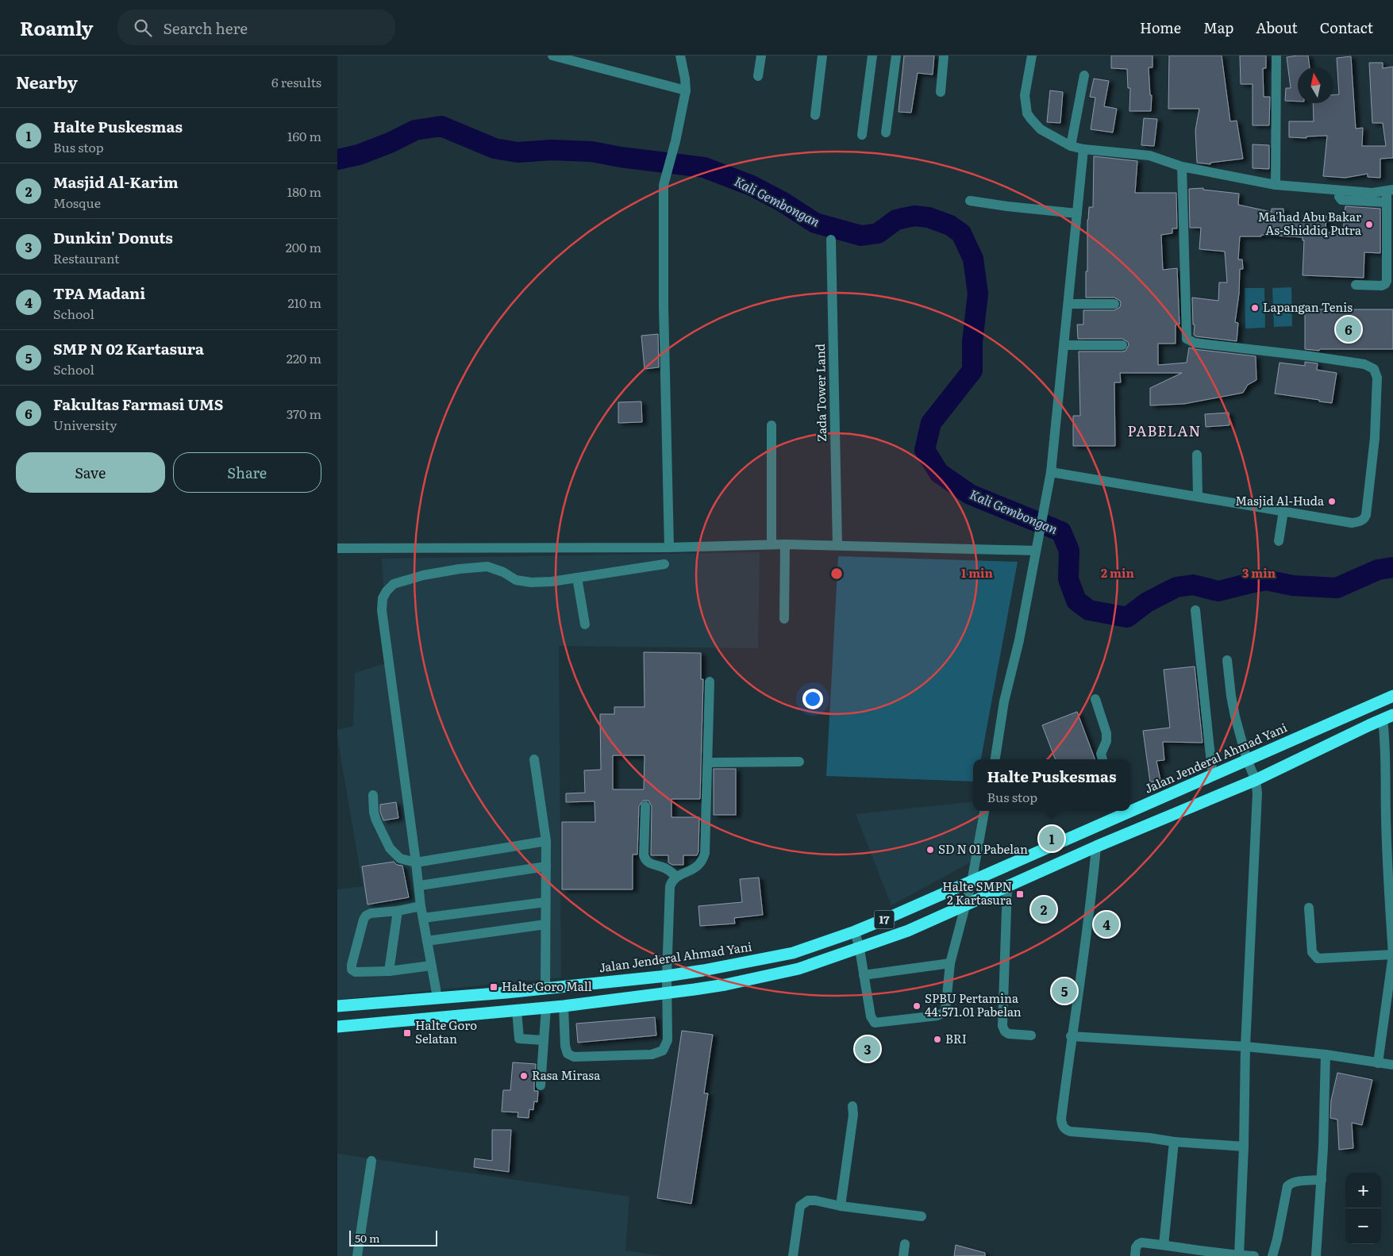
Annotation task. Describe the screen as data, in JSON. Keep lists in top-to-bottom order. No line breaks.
{"streets":{"highway":["Jalan Jenderal Ahmad Yani","17"],"street":["Zada Tower Land"]},"districts":["PABELAN"],"water":["Kali Gembongan"],"places":{"other":["Ma'had Abu Bakar As-Shiddiq Putra","Lapangan Tenis","Masjid Al-Huda","SD N 01 Pabelan","SPBU Pertamina 44.571.01 Pabelan","BRI","Rasa Mirasa"],"transit":["Halte SMPN 2 Kartasura","Halte Goro Mall","Halte Goro Selatan"]},"scale_bar":"50 m","north":"top","page":{"header":"Roamly","search":"Search here","nav":["Home","Map","About","Contact"],"heading":["Nearby","6 results"],"list":[{"mark":"1","name":"Halte Puskesmas","note":"Bus stop","value":"160 m"},{"mark":"2","name":"Masjid Al-Karim","note":"Mosque","value":"180 m"},{"mark":"3","name":"Dunkin' Donuts","note":"Restaurant","value":"200 m"},{"mark":"4","name":"TPA Madani","note":"School","value":"210 m"},{"mark":"5","name":"SMP N 02 Kartasura","note":"School","value":"220 m"},{"mark":"6","name":"Fakultas Farmasi UMS","note":"University","value":"370 m"}],"pins":["6","1","2","4","5","3"],"buttons":["Save","Share"],"popup":["Halte Puskesmas","Bus stop"],"map_buttons":["+","−"],"scale":"50 m"},"rings":["1 min","2 min","3 min"]}
